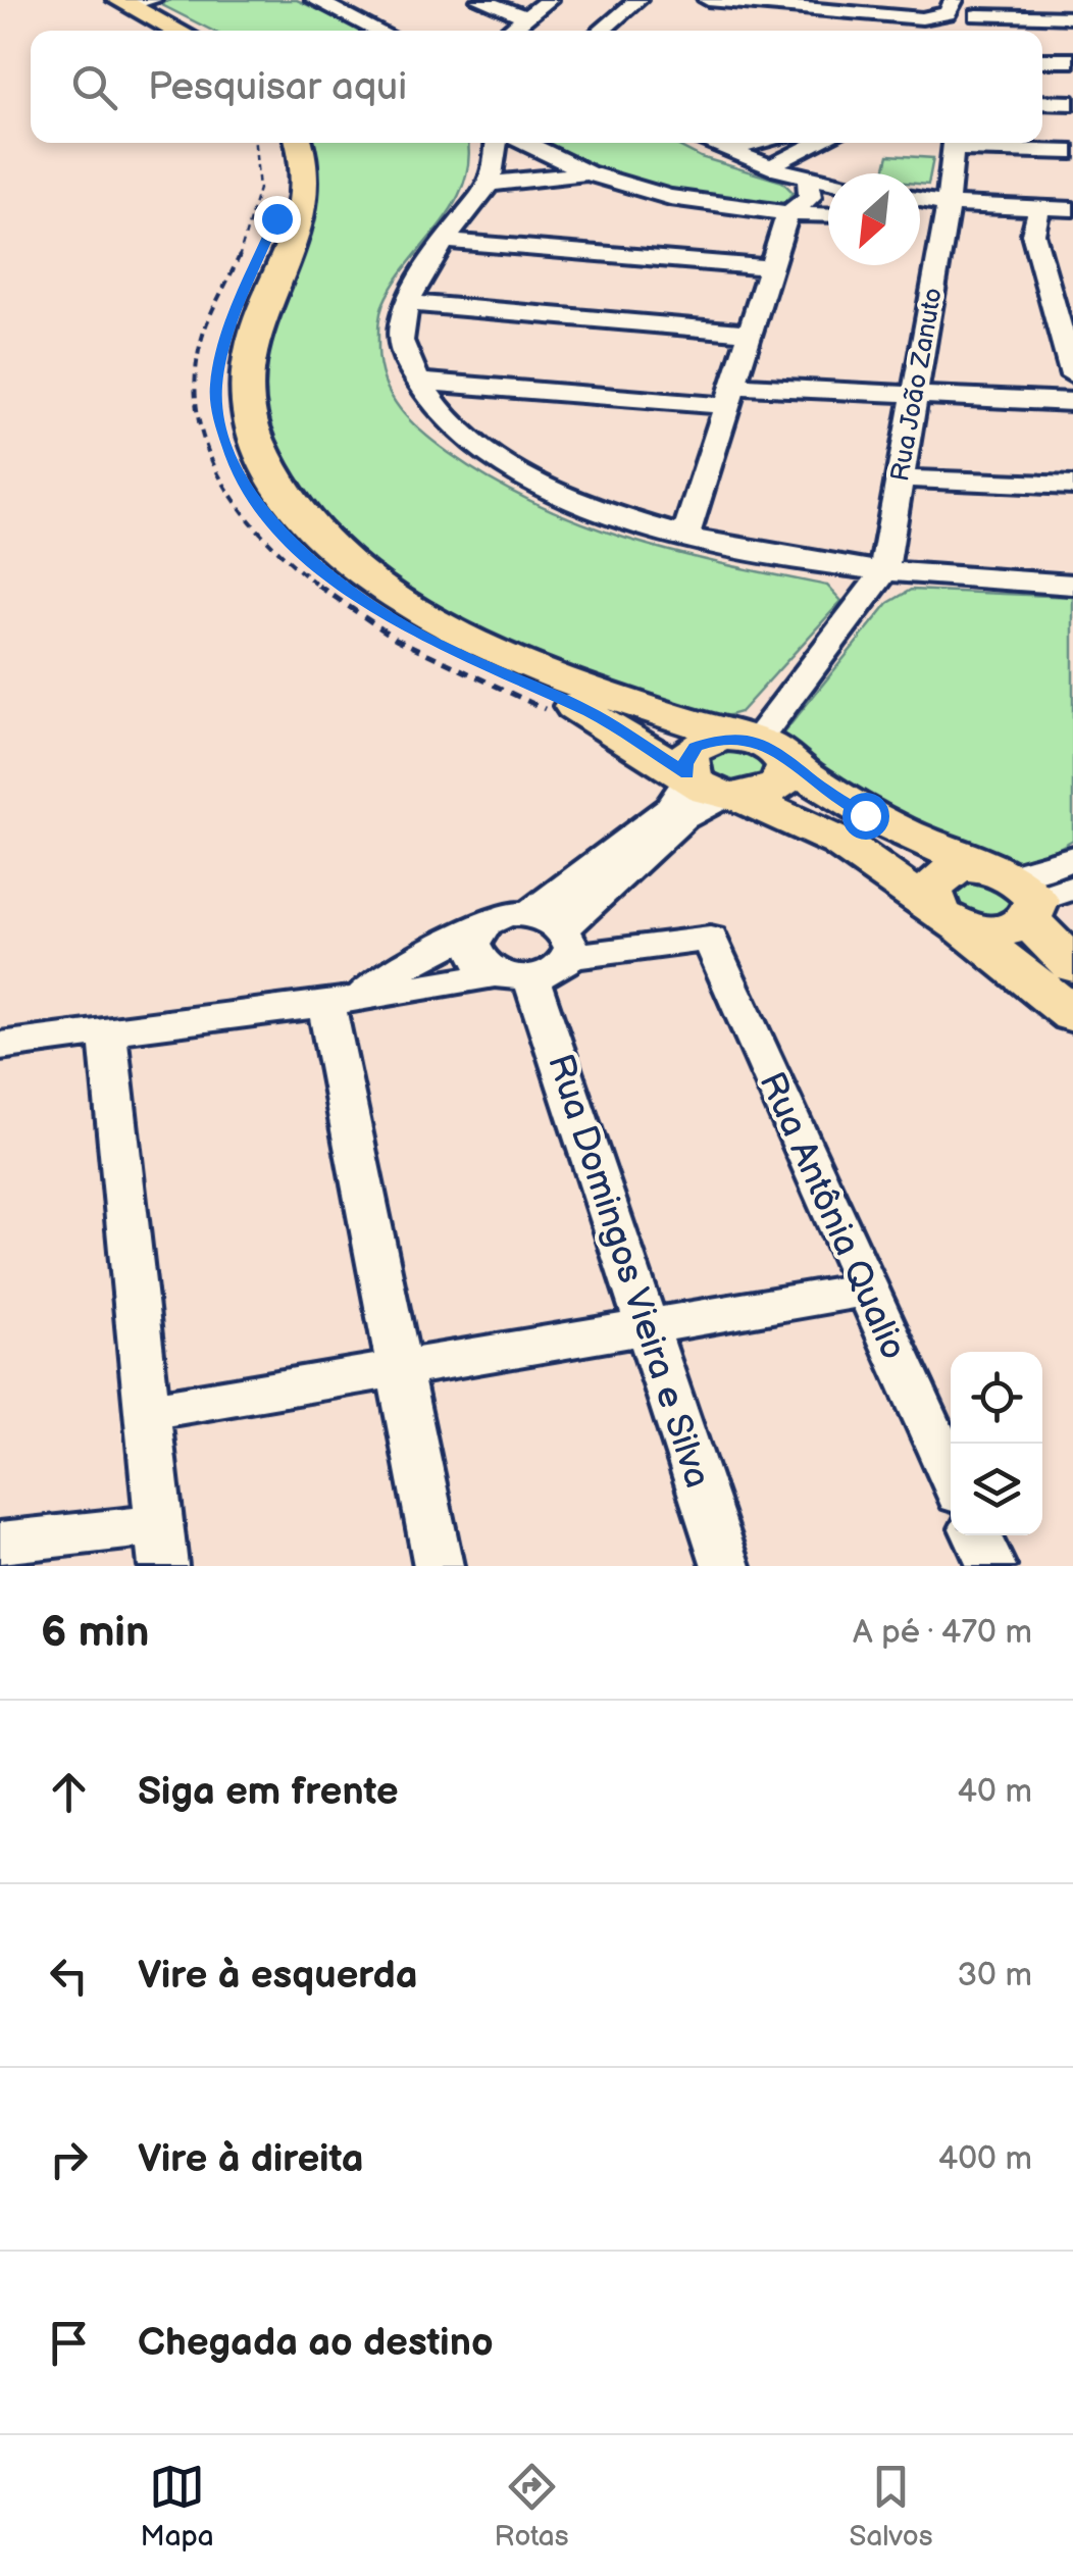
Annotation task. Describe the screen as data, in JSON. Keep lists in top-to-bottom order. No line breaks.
{"streets":{"street":["Rua João Zanuto","Rua Antônia Qualio","Rua Domingos Vieira e Silva"]},"crossings":[["Rua Antônia Qualio","Rua Domingos Vieira e Silva"]],"north":"bottom left","page":{"search":"Pesquisar aqui","heading":["6 min","A pé · 470 m"],"list":[["Siga em frente","40 m"],["Vire à esquerda","30 m"],["Vire à direita","400 m"],"Chegada ao destino"],"nav":["Mapa","Rotas","Salvos"]}}
